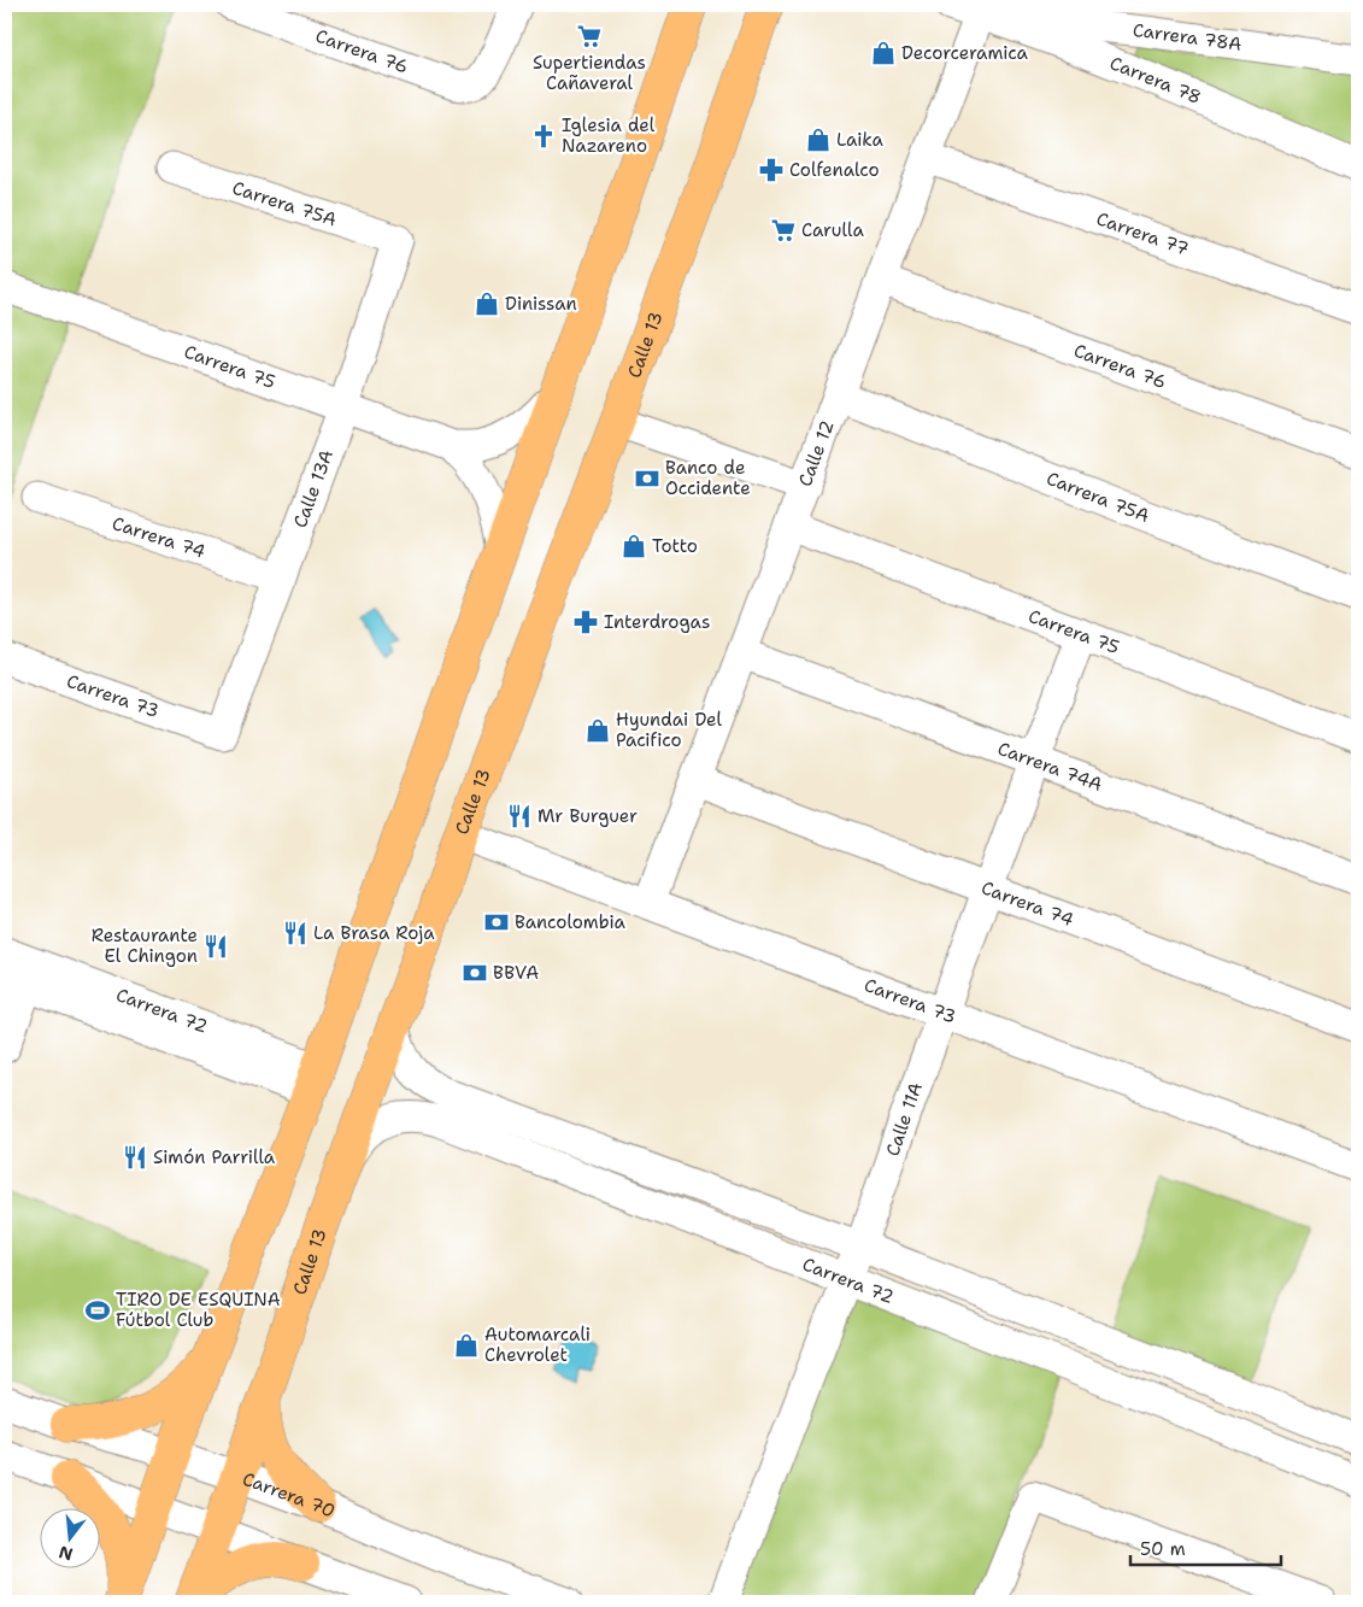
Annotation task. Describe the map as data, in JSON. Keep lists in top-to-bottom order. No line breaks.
{"streets":{"main road":["Calle 13"],"street":["Carrera 78A","Carrera 76","Carrera 78","Carrera 75A","Carrera 77","Carrera 75","Calle 12","Calle 13A","Carrera 74","Carrera 73","Carrera 74A","Carrera 72","Calle 11A","Carrera 70"]},"crossings":[["Carrera 78A","Carrera 78"],["Carrera 78A","Calle 12"],["Carrera 76","Calle 12"],["Carrera 78","Calle 12"],["Carrera 75A","Calle 12"],["Carrera 75A","Calle 13A"],["Carrera 77","Calle 12"],["Calle 13","Carrera 73"],["Calle 13","Carrera 72"],["Calle 13","Carrera 70"],["Carrera 75","Calle 12"],["Carrera 75","Calle 13A"],["Carrera 75","Calle 11A"],["Calle 12","Carrera 74"],["Calle 12","Carrera 73"],["Calle 12","Carrera 74A"],["Calle 13A","Carrera 74"],["Calle 13A","Carrera 73"],["Carrera 74","Calle 11A"],["Carrera 73","Calle 11A"],["Carrera 74A","Calle 11A"],["Carrera 72","Calle 11A"]],"places":{"supermarket":["Supertiendas Cañaveral","Carulla"],"shop":["Decorceramica","Laika","Dinissan","Totto","Hyundai Del Pacifico","Automarcali Chevrolet"],"church":["Iglesia del Nazareno"],"pharmacy":["Colfenalco","Interdrogas"],"bank":["Banco de Occidente","Bancolombia","BBVA"],"restaurant":["Mr Burguer","La Brasa Roja","Restaurante El Chingon","Simón Parrilla"],"sports":["TIRO DE ESQUINA Fútbol Club"]},"scale_bar":"50 m","north":"bottom"}
